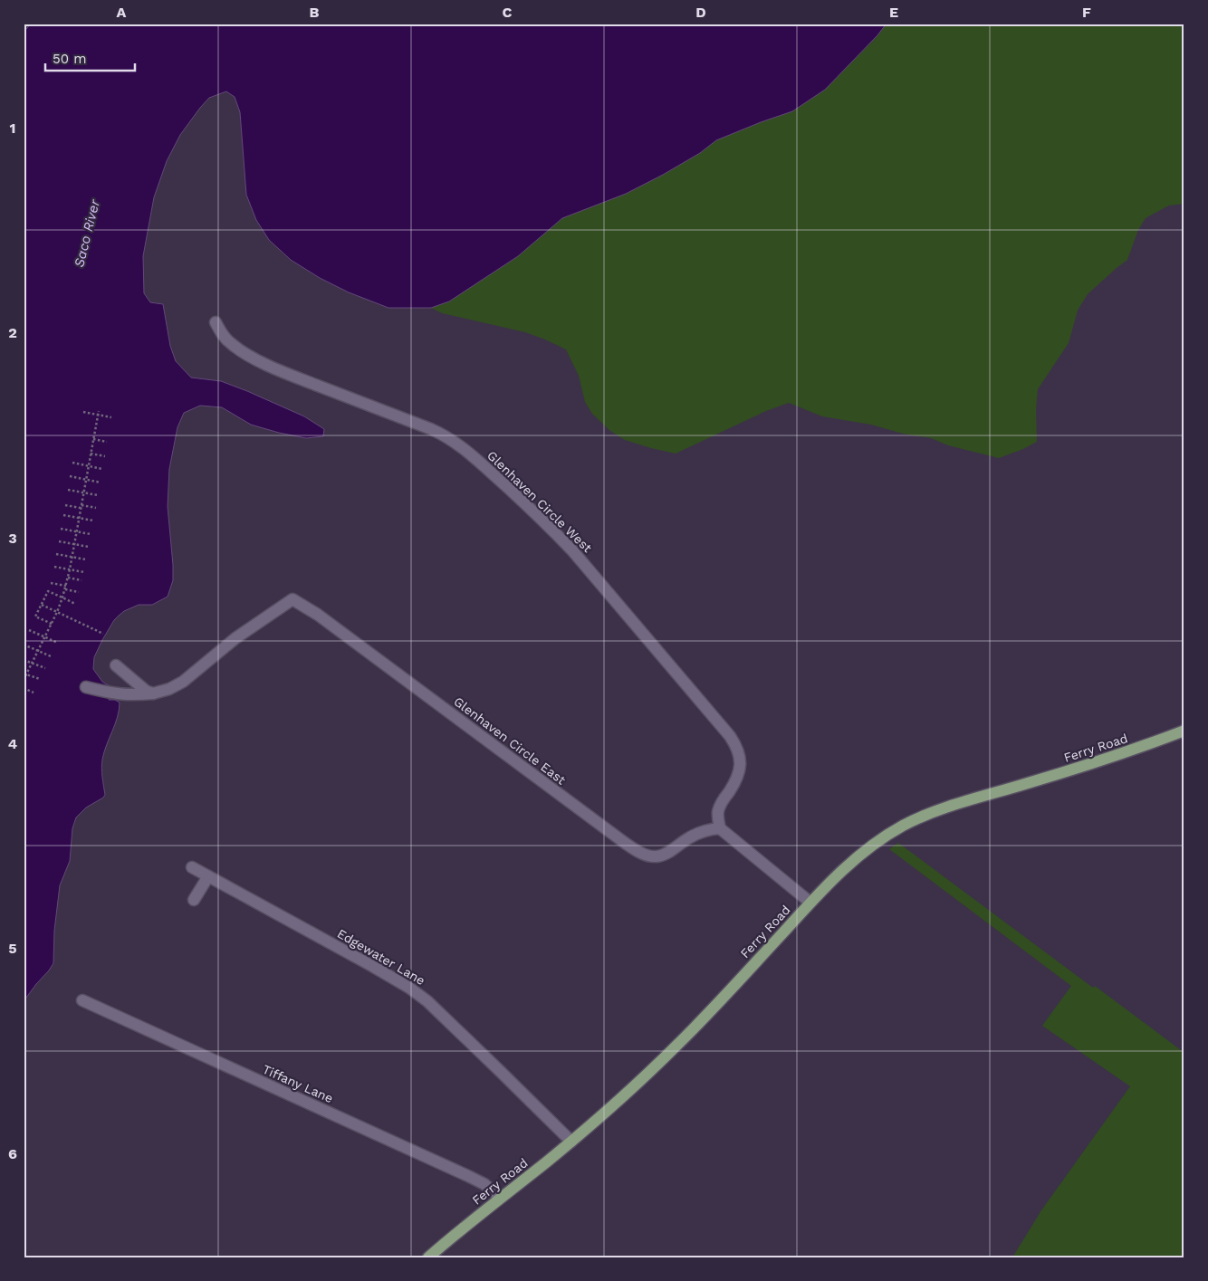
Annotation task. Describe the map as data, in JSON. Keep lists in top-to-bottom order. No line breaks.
{"streets":{"main road":["Ferry Road"],"street":["Glenhaven Circle West","Glenhaven Circle East","Edgewater Lane","Tiffany Lane"]},"crossings":[["Glenhaven Circle West","Glenhaven Circle East"],["Ferry Road","Edgewater Lane"],["Ferry Road","Tiffany Lane"]],"water":["Saco River"],"scale_bar":"50 m","grid":{"columns":["A","B","C","D","E","F"],"rows":["1","2","3","4","5","6"]}}
